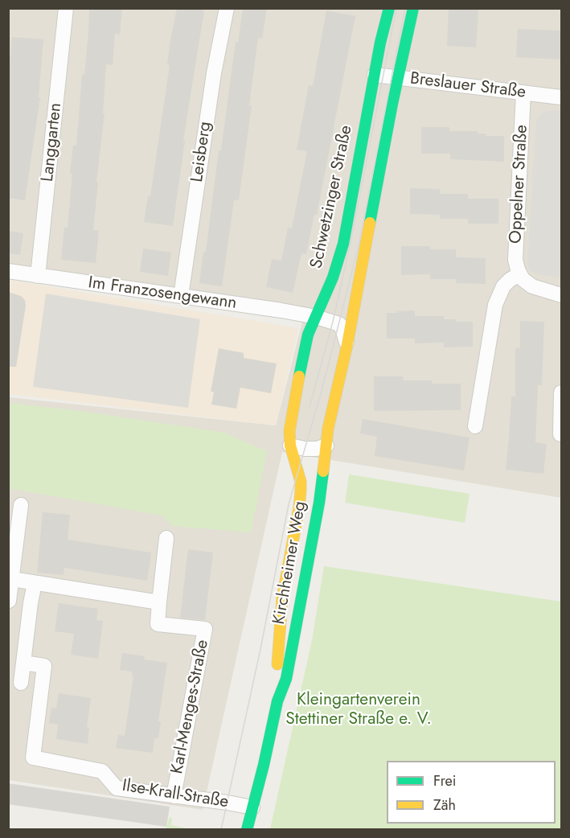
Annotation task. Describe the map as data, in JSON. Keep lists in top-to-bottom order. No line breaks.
{"streets":{"street":["Breslauer Straße","Langgarten","Leisberg","Oppelner Straße","Schwetzinger Straße","Im Franzosengewann","Kirchheimer Weg","Karl-Menges-Straße","Ilse-Krall-Straße"]},"crossings":[["Breslauer Straße","Oppelner Straße"],["Breslauer Straße","Schwetzinger Straße"],["Langgarten","Im Franzosengewann"],["Leisberg","Im Franzosengewann"],["Schwetzinger Straße","Im Franzosengewann"],["Schwetzinger Straße","Kirchheimer Weg"],["Im Franzosengewann","Kirchheimer Weg"],["Kirchheimer Weg","Ilse-Krall-Straße"],["Karl-Menges-Straße","Ilse-Krall-Straße"]],"parks":["Kleingartenverein Stettiner Straße e. V."],"legend":["Frei","Zäh"]}
